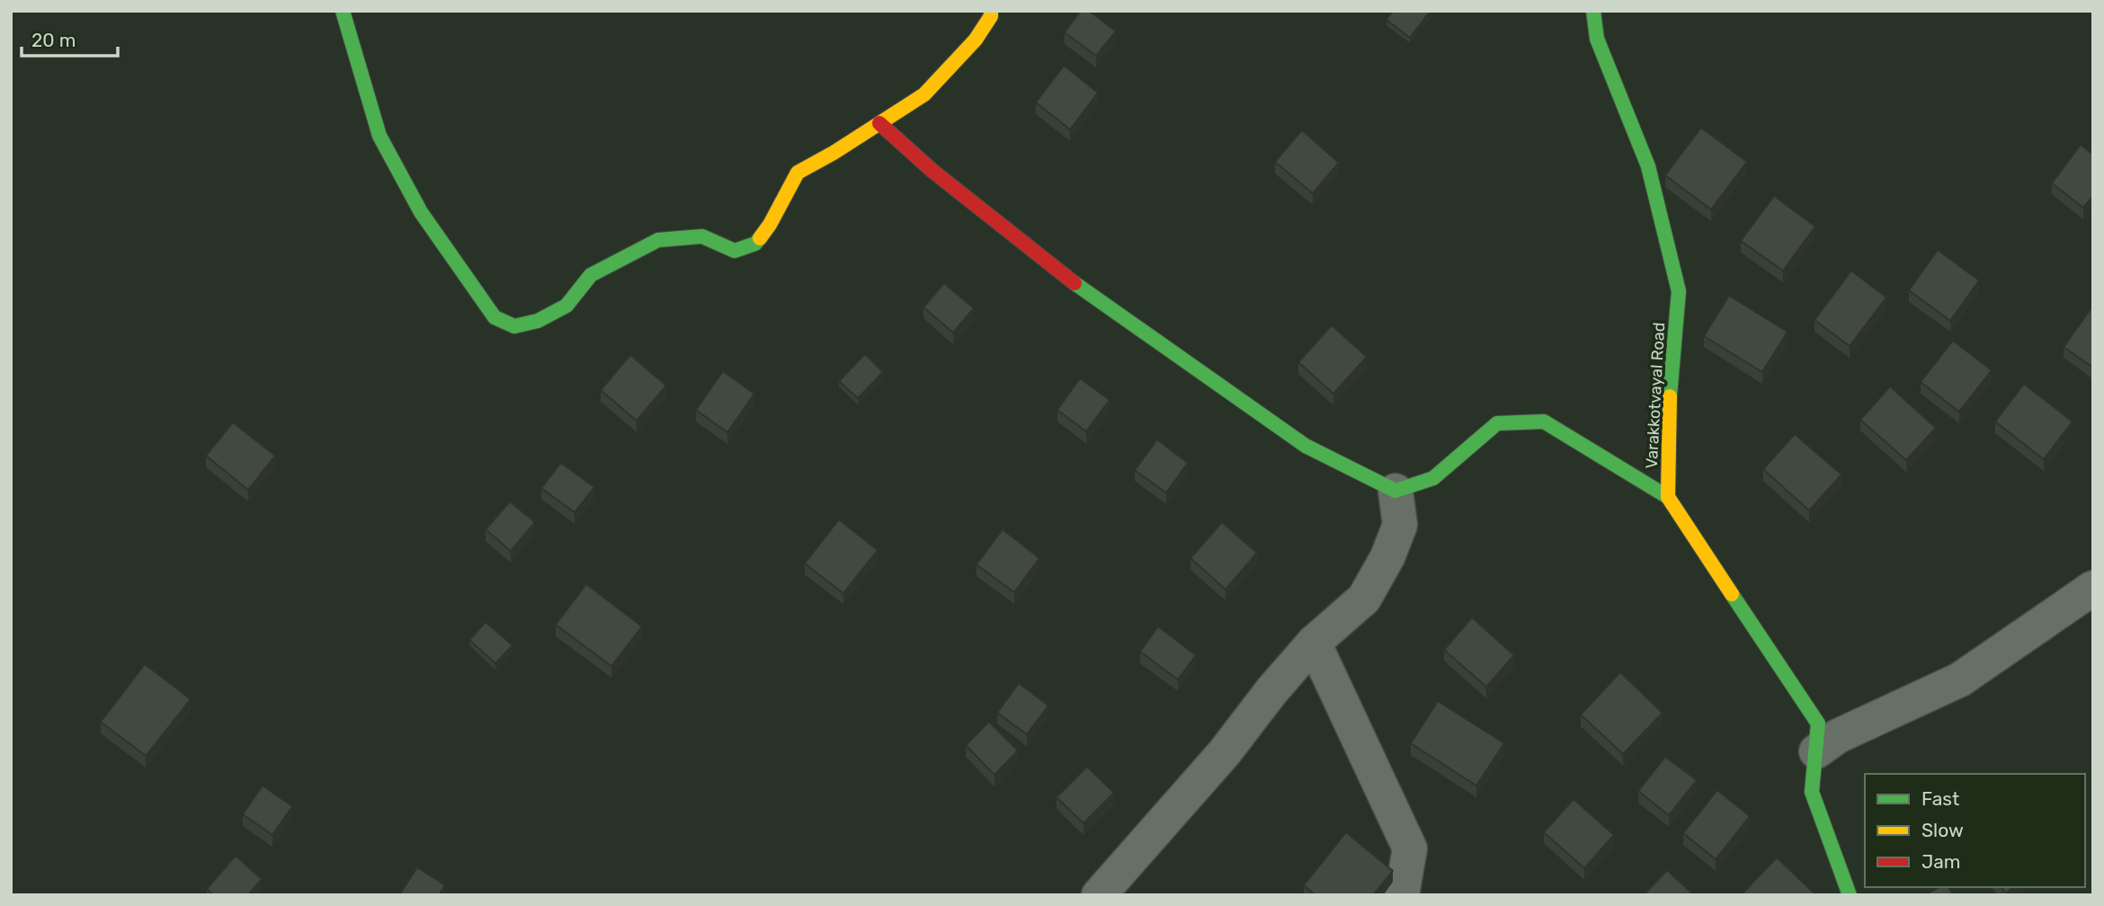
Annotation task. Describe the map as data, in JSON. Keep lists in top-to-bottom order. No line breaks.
{"streets":{"street":["Varakkotvayal Road"]},"legend":["Fast","Slow","Jam"],"scale_bar":"20 m"}
